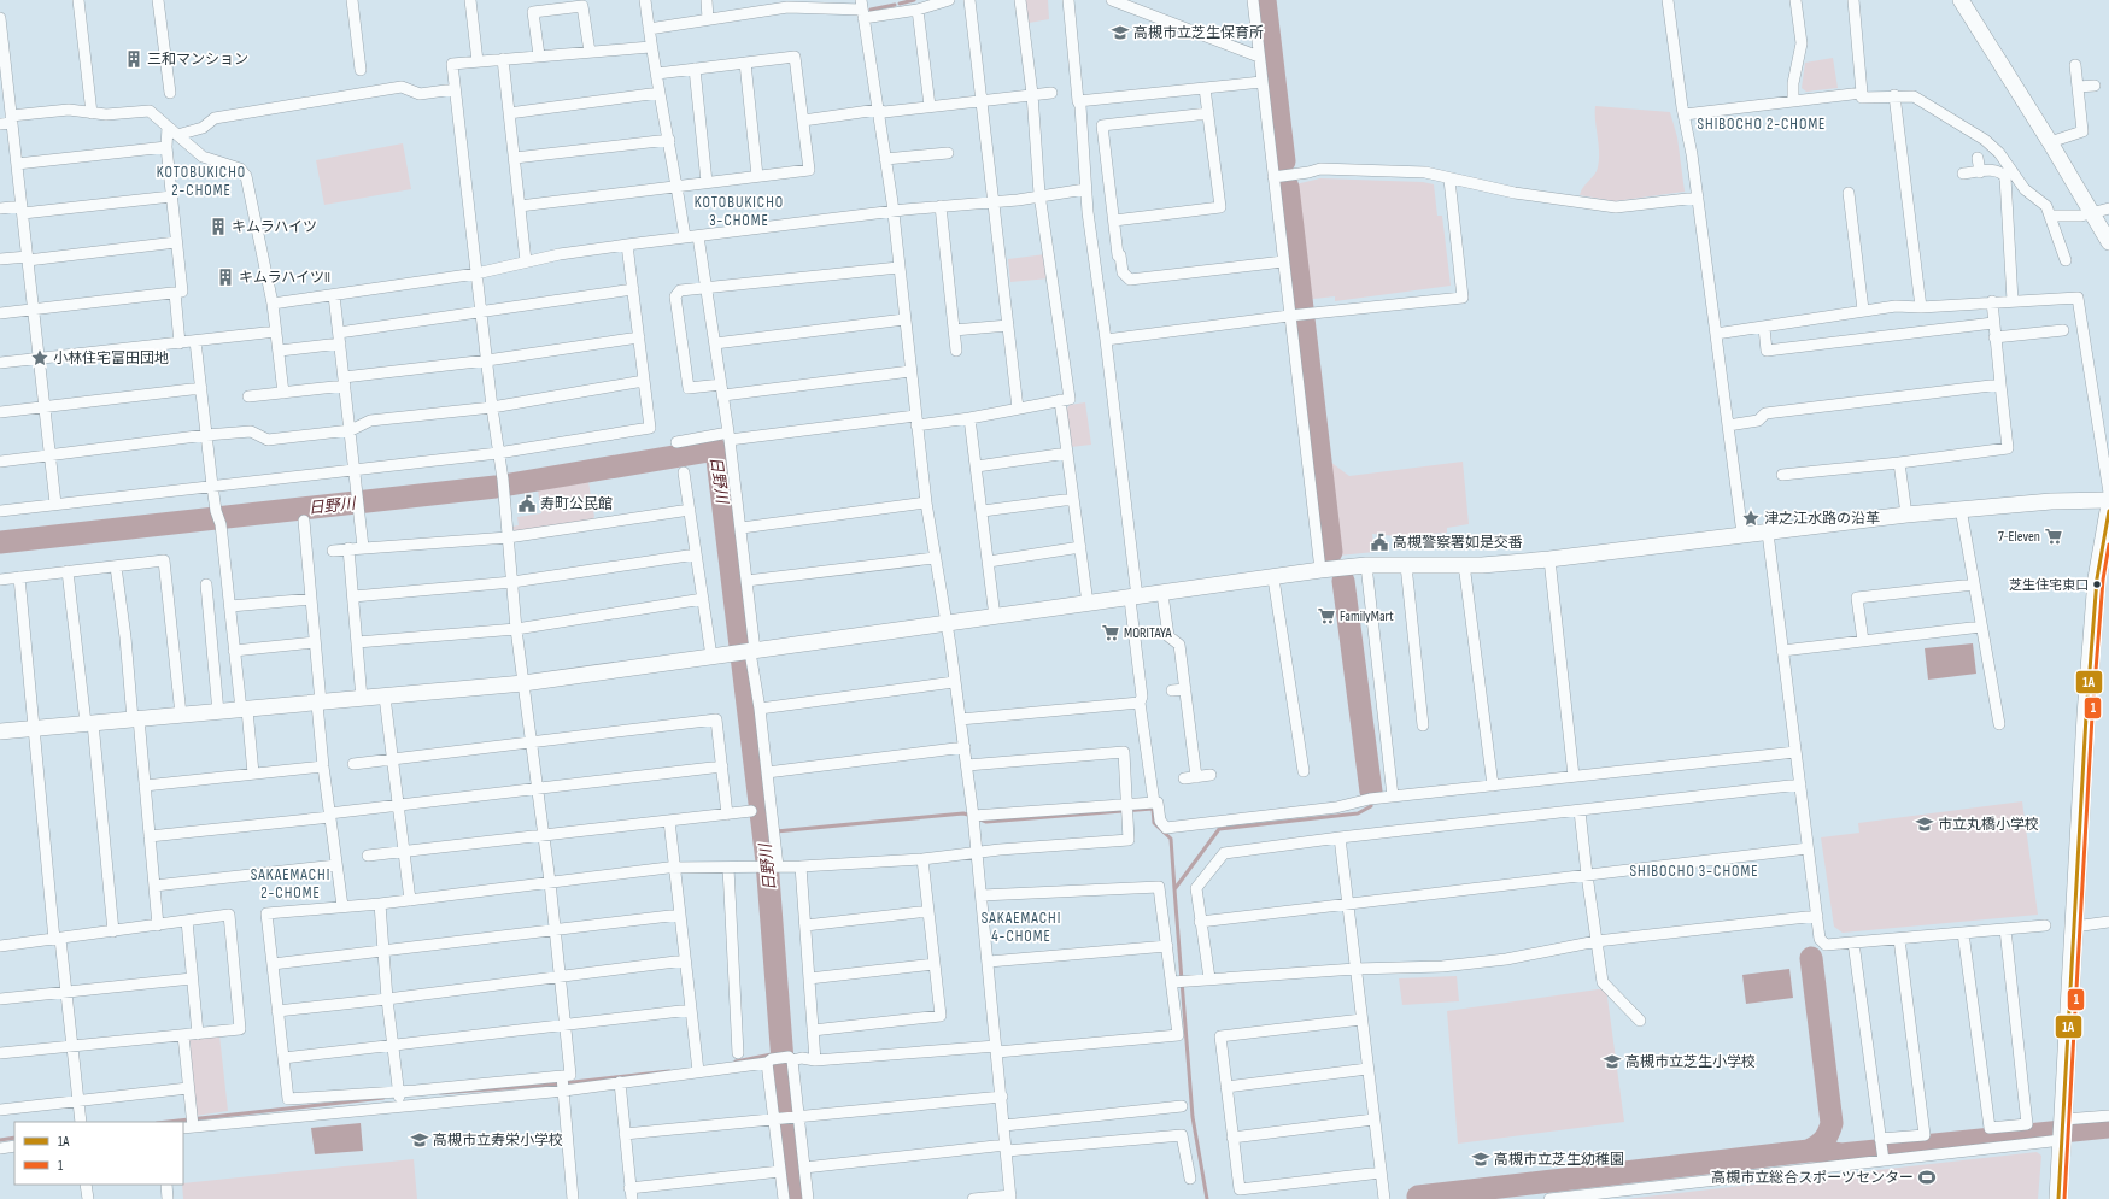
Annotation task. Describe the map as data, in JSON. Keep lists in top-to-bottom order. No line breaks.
{"districts":["SHIBOCHO 2-CHOME","KOTOBUKICHO 2-CHOME","KOTOBUKICHO 3-CHOME","SHIBOCHO 3-CHOME","SAKAEMACHI 2-CHOME","SAKAEMACHI 4-CHOME"],"water":["日野川"],"places":{"school or university":["高槻市立芝生保育所","市立丸橋小学校","高槻市立芝生小学校","高槻市立寿栄小学校","高槻市立芝生幼稚園"],"building":["三和マンション","キムラハイツ","キムラハイツII"],"place":["小林住宅富田団地","津之江水路の沿革"],"public building":["寿町公民館","高槻警察署如是交番"],"supermarket":["7-Eleven","FamilyMart","MORITAYA"],"other":["芝生住宅東口"],"sports":["高槻市立総合スポーツセンター"]},"lines":["transit line 1A","transit line 1"],"legend":["1A","1"]}
